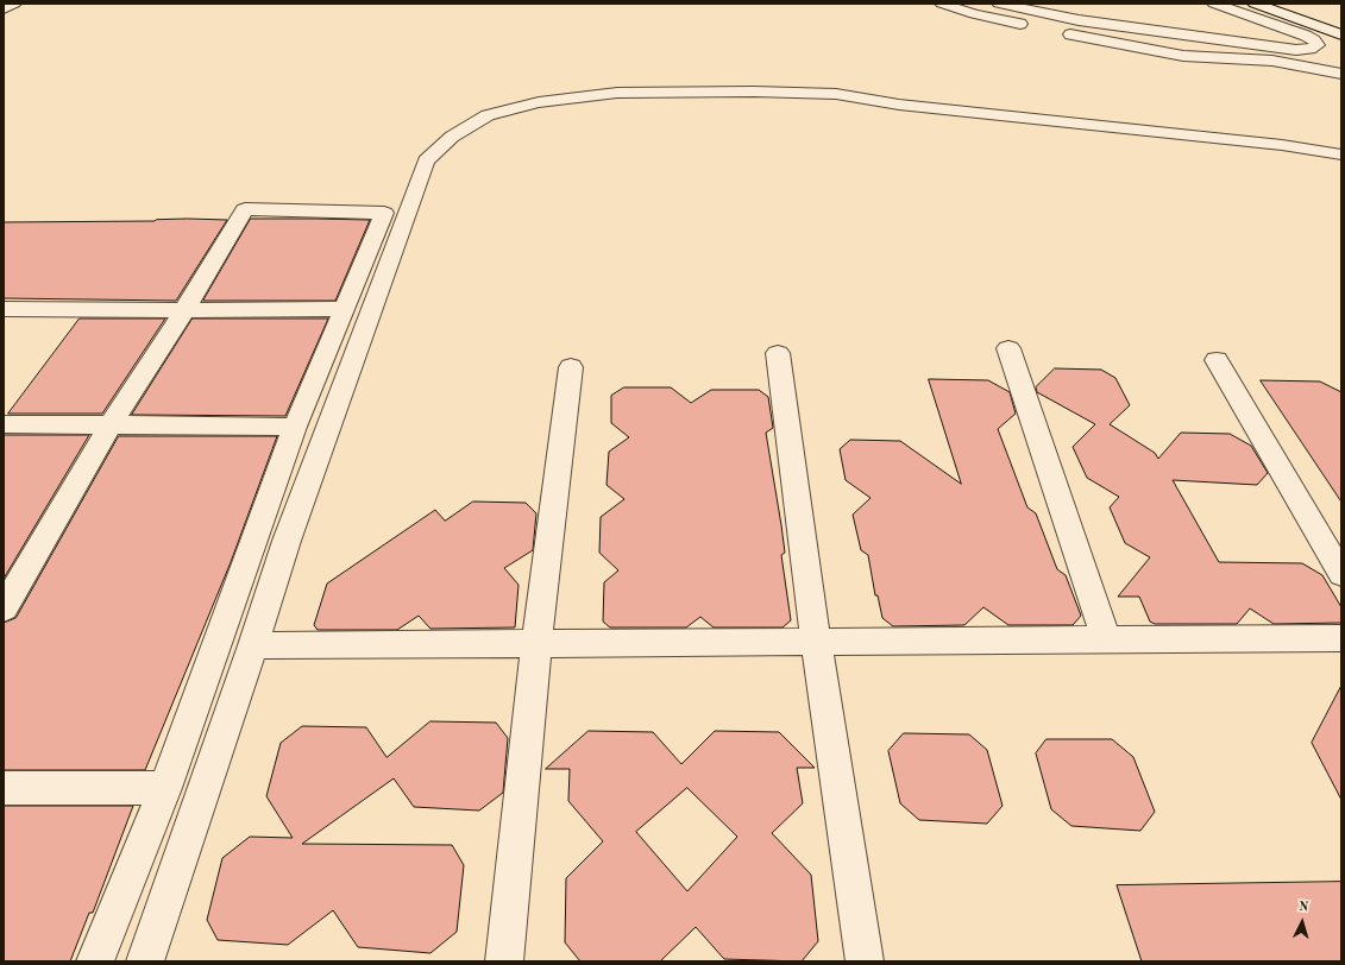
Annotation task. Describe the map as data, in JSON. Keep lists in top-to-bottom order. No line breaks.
{"north":"top"}
